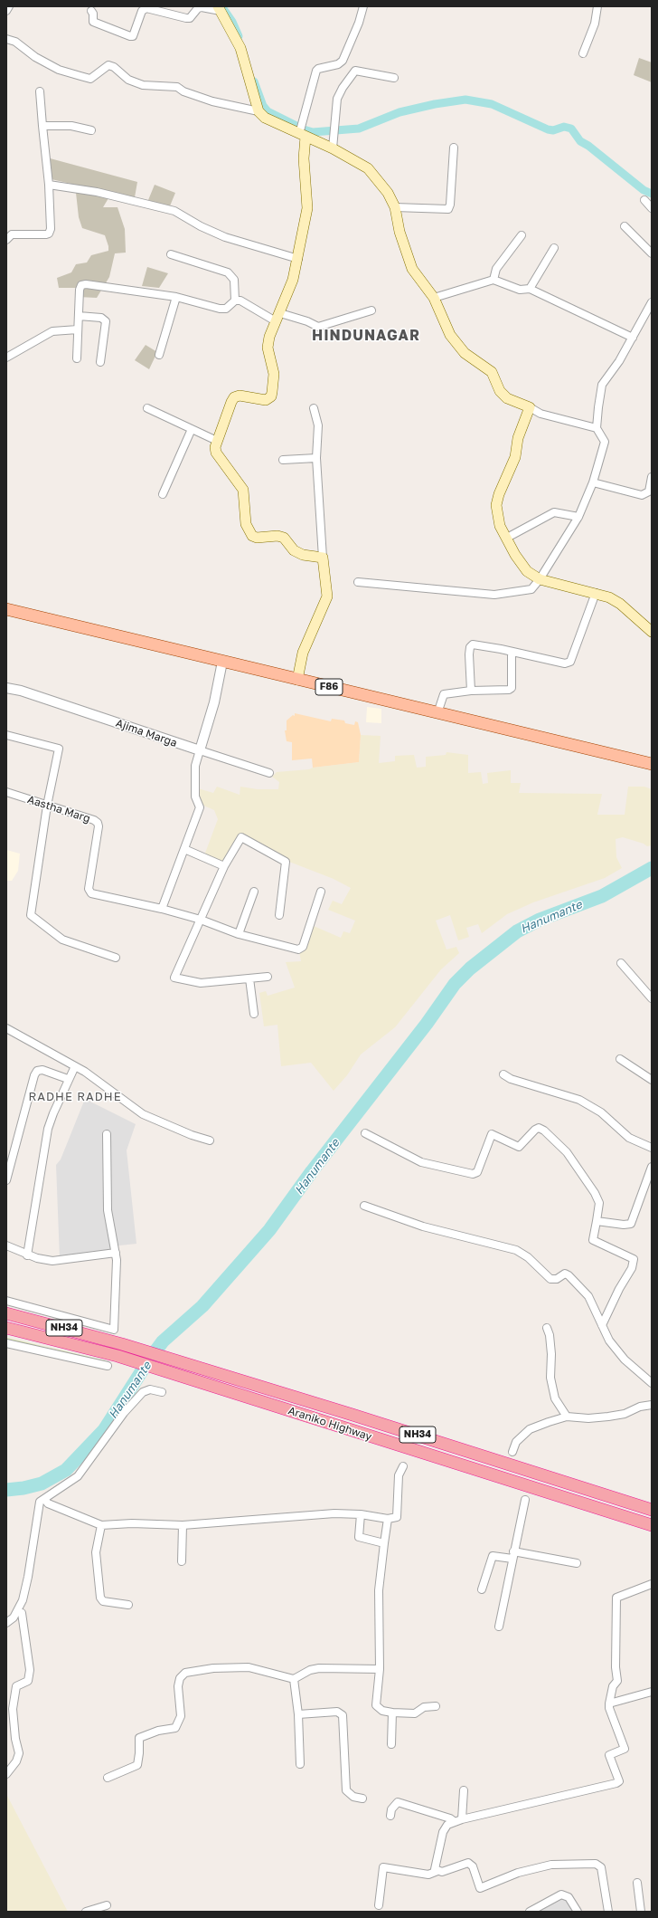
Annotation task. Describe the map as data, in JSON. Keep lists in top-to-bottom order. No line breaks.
{"streets":{"highway":["NH34","Araniko Highway"],"main road":["F86"],"street":["Ajima Marga","Aastha Marg"]},"districts":["HINDUNAGAR","RADHE RADHE"],"water":["Hanumante"]}
